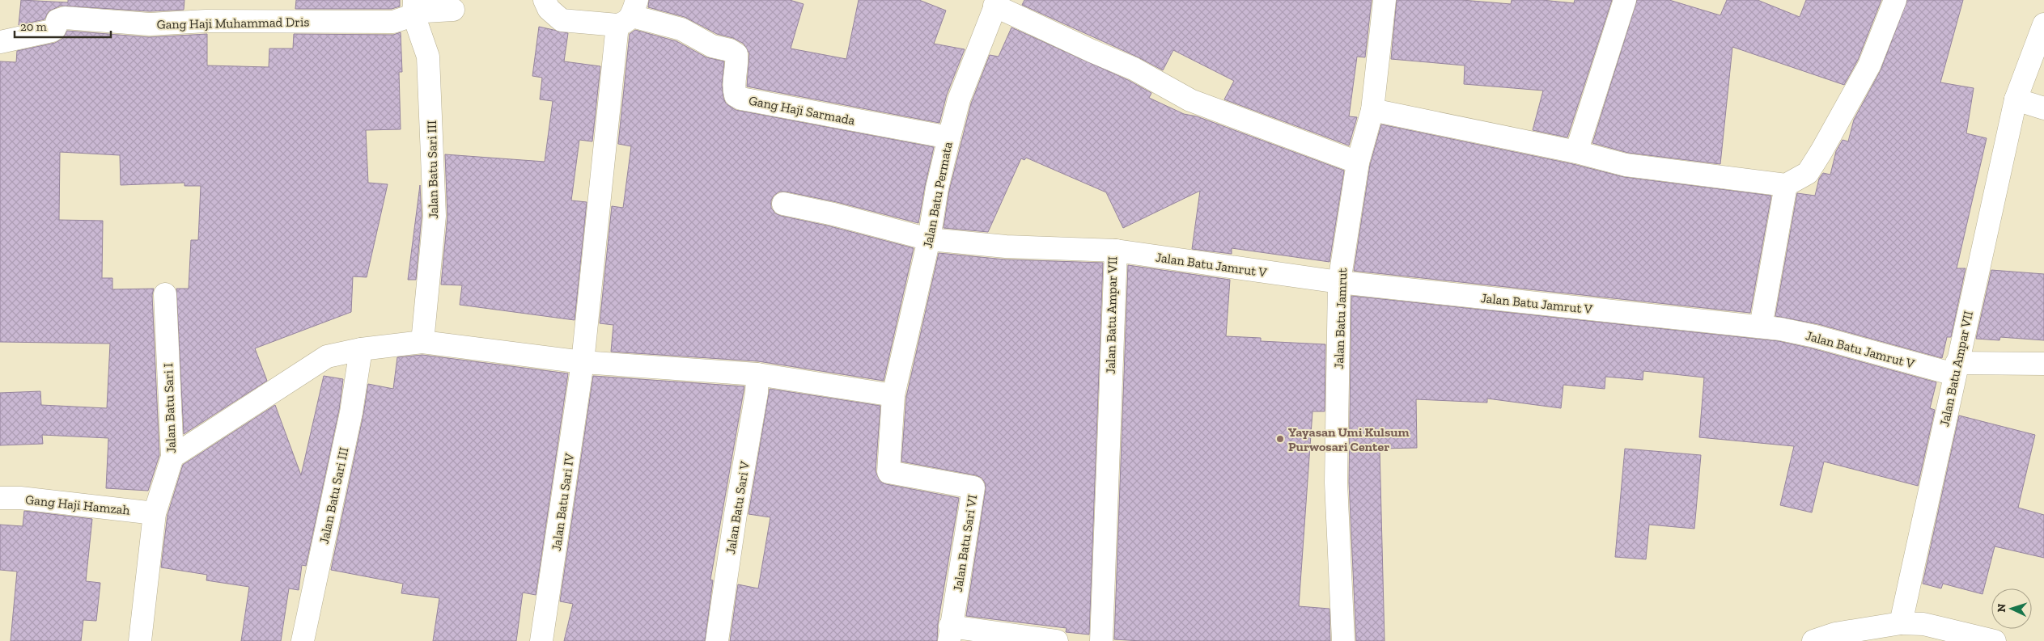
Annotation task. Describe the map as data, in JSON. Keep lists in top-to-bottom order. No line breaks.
{"streets":{"street":["Gang Haji Muhammad Dris","Gang Haji Sarmada","Jalan Batu Sari III","Jalan Batu Permata","Jalan Batu Jamrut V","Jalan Batu Ampar VII","Jalan Batu Jamrut","Jalan Batu Sari I","Jalan Batu Sari IV","Gang Haji Hamzah","Jalan Batu Sari V","Jalan Batu Sari VI"]},"crossings":[["Gang Haji Muhammad Dris","Jalan Batu Sari III"],["Gang Haji Sarmada","Jalan Batu Permata"],["Gang Haji Sarmada","Jalan Batu Sari IV"],["Jalan Batu Permata","Jalan Batu Ampar VII"],["Jalan Batu Permata","Jalan Batu Sari VI"],["Jalan Batu Jamrut V","Jalan Batu Ampar VII"],["Jalan Batu Jamrut V","Jalan Batu Jamrut"],["Jalan Batu Sari I","Gang Haji Hamzah"]],"places":["Yayasan Umi Kulsum Purwosari Center"],"scale_bar":"20 m","north":"left"}
